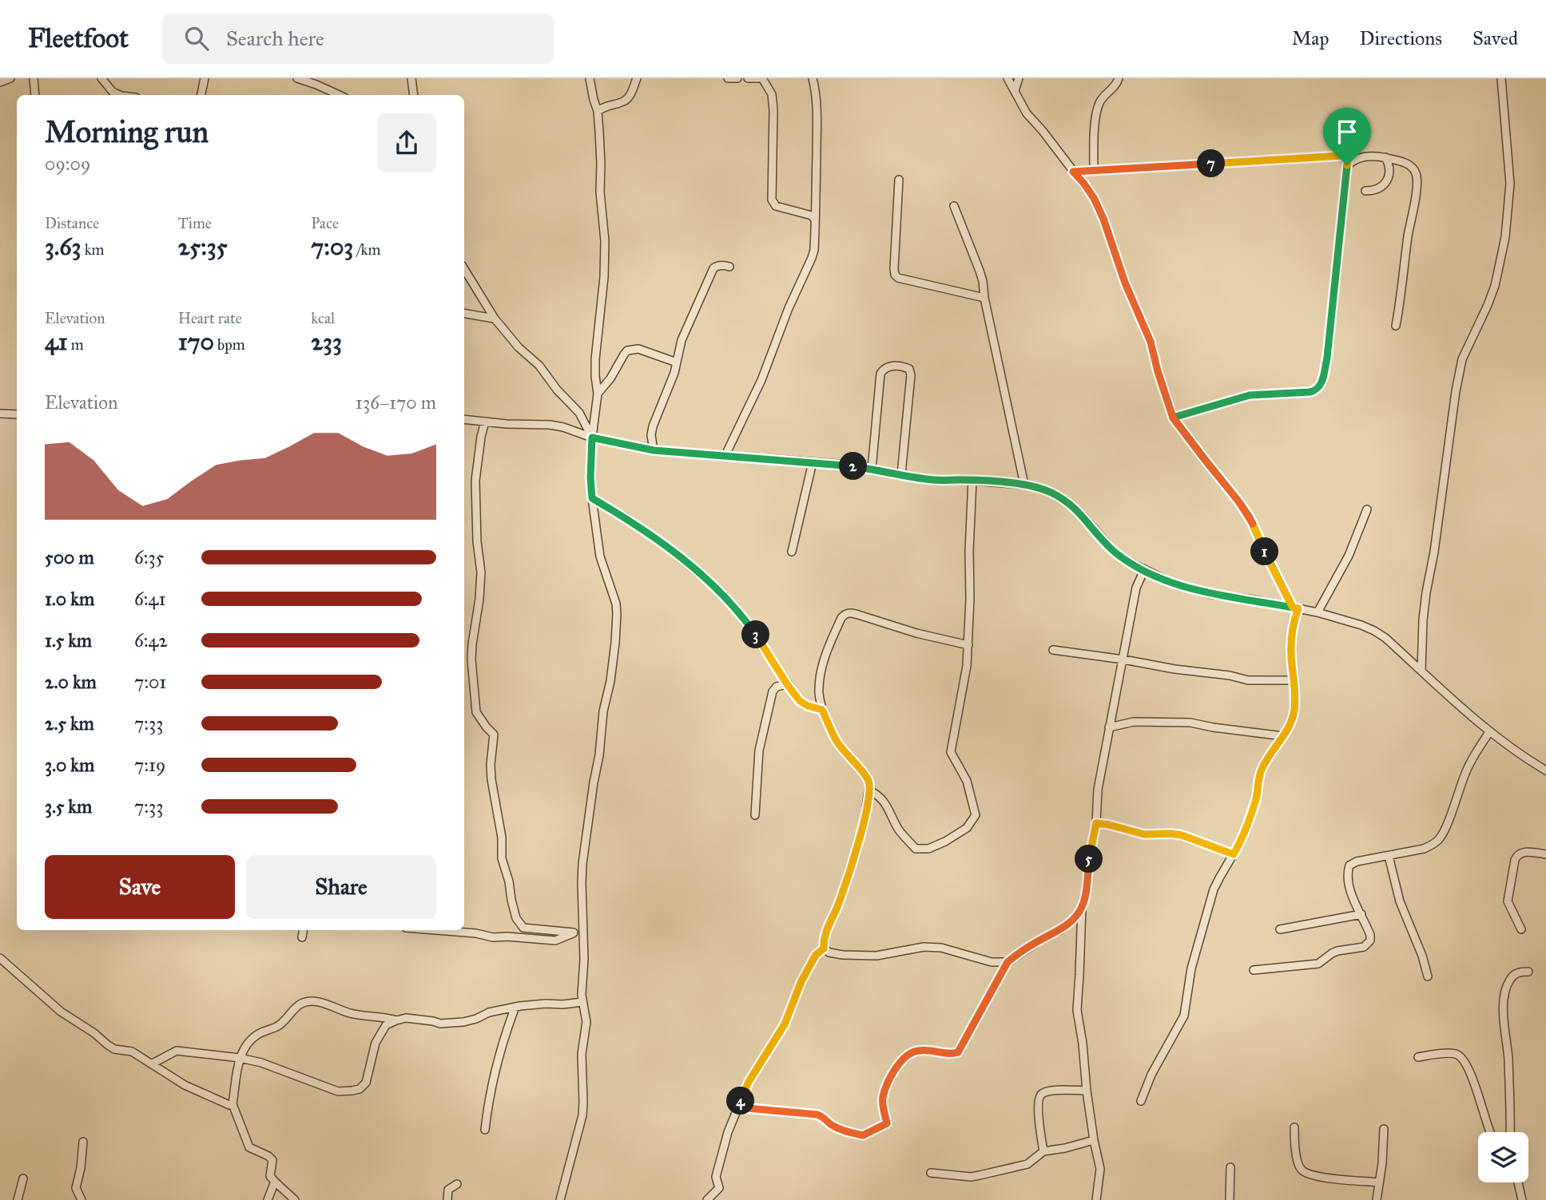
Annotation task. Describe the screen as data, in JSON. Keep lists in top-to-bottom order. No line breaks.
{"page":{"header":"Fleetfoot","search":"Search here","nav":["Map","Directions","Saved"],"heading":["Morning run","09:09"],"pins":["7","2","1","3","5","4"],"stats":[["Distance","3.63 km"],["Time","25:35"],["Pace","7:03 /km"],["Elevation","41 m"],["Heart rate","170 bpm"],["kcal","233"]],"chart":["Elevation","136–170 m"],"list":[{"name":"500 m","note":"6:35"},{"name":"1.0 km","note":"6:41"},{"name":"1.5 km","note":"6:42"},{"name":"2.0 km","note":"7:01"},{"name":"2.5 km","note":"7:33"},{"name":"3.0 km","note":"7:19"},{"name":"3.5 km","note":"7:33"}],"buttons":["Save","Share"]}}
